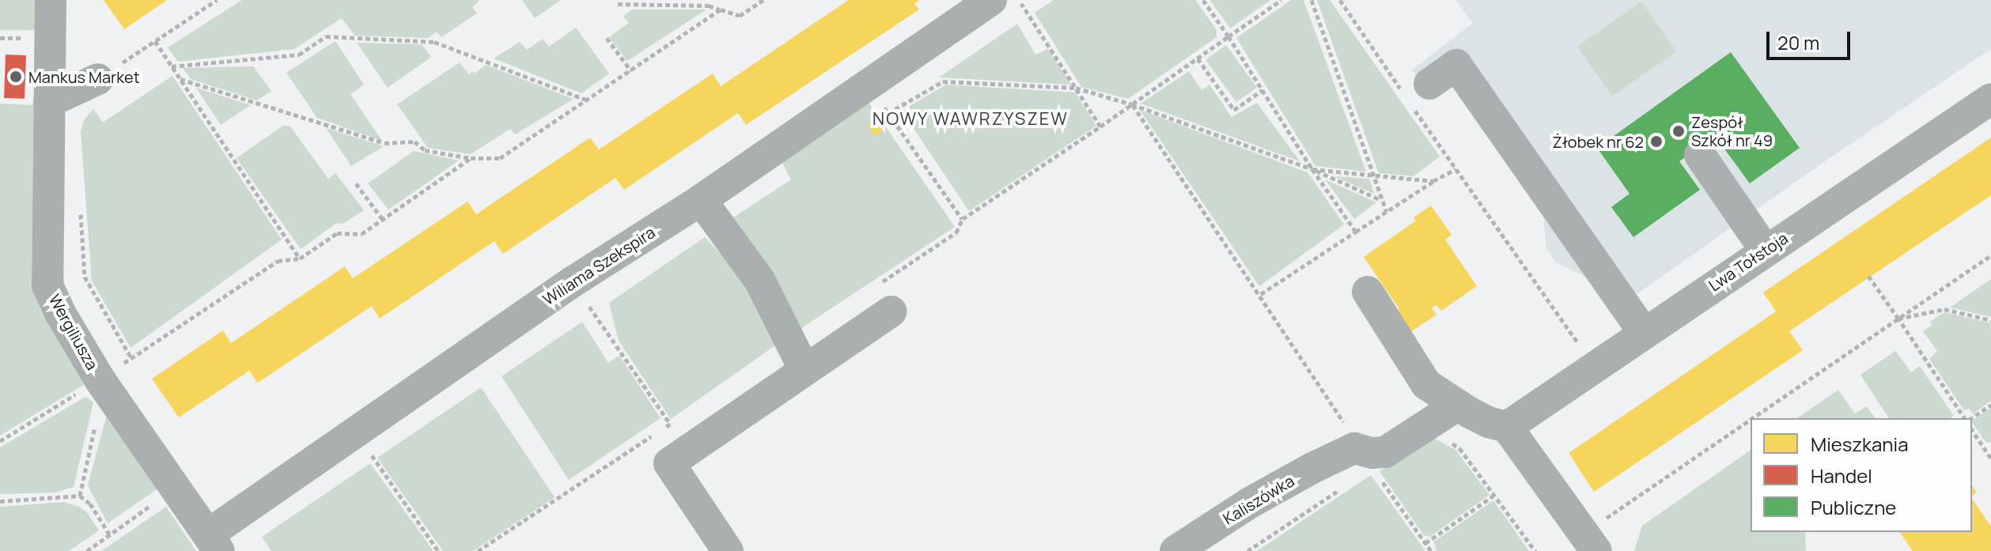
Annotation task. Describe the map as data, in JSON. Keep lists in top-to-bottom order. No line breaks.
{"streets":{"street":["Lwa Tołstoja","Wiliama Szekspira","Wergiliusza","Kaliszówka"]},"crossings":[["Wiliama Szekspira","Wergiliusza"]],"districts":["NOWY WAWRZYSZEW"],"places":["Mankus Market","Zespół Szkół nr 49","Żłobek nr 62"],"legend":["Mieszkania","Handel","Publiczne"],"scale_bar":"20 m"}
